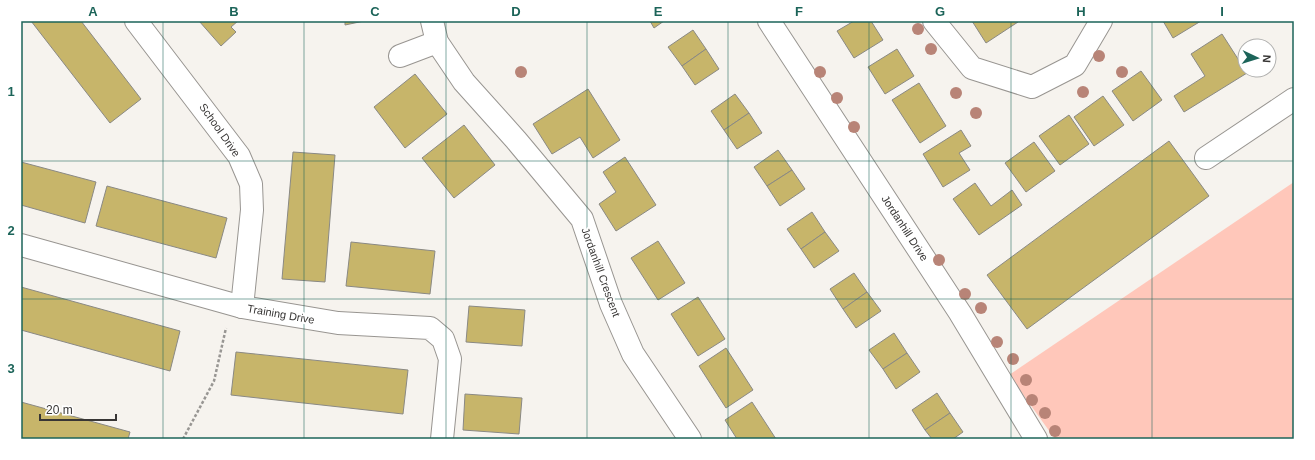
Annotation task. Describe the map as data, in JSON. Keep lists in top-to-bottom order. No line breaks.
{"streets":{"street":["School Drive","Jordanhill Drive","Jordanhill Crescent","Training Drive"]},"crossings":[["School Drive","Training Drive"]],"scale_bar":"20 m","north":"right","grid":{"columns":["A","B","C","D","E","F","G","H","I"],"rows":["1","2","3"]}}
